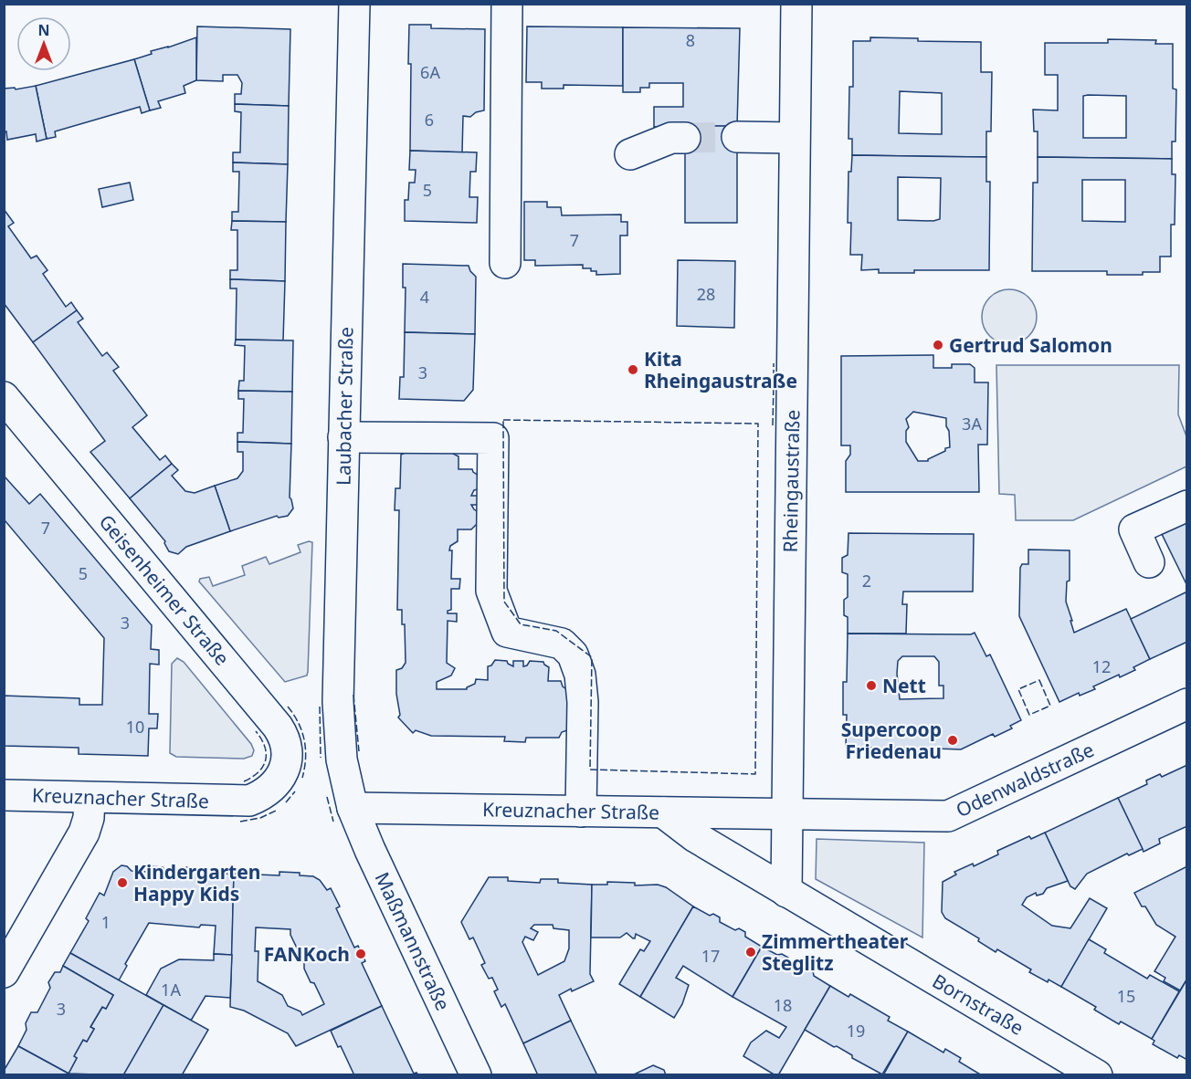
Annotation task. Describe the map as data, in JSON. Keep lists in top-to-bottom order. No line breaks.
{"streets":{"street":["Laubacher Straße","Rheingaustraße","Geisenheimer Straße","Odenwaldstraße","Kreuznacher Straße","Maßmannstraße","Bornstraße"]},"crossings":[["Laubacher Straße","Kreuznacher Straße"],["Laubacher Straße","Maßmannstraße"],["Rheingaustraße","Odenwaldstraße"],["Rheingaustraße","Kreuznacher Straße"],["Rheingaustraße","Bornstraße"],["Geisenheimer Straße","Kreuznacher Straße"],["Odenwaldstraße","Kreuznacher Straße"],["Kreuznacher Straße","Maßmannstraße"],["Kreuznacher Straße","Bornstraße"]],"places":["Gertrud Salomon","Kita Rheingaustraße","Nett","Supercoop Friedenau","Kindergarten Happy Kids","Zimmertheater Steglitz","FANKoch"],"house_numbers":["8","6A","6","5","7","28","4","3","3A","7","5","2","3","12","10","1","17","1A","15","18","3","19"],"north":"top"}
